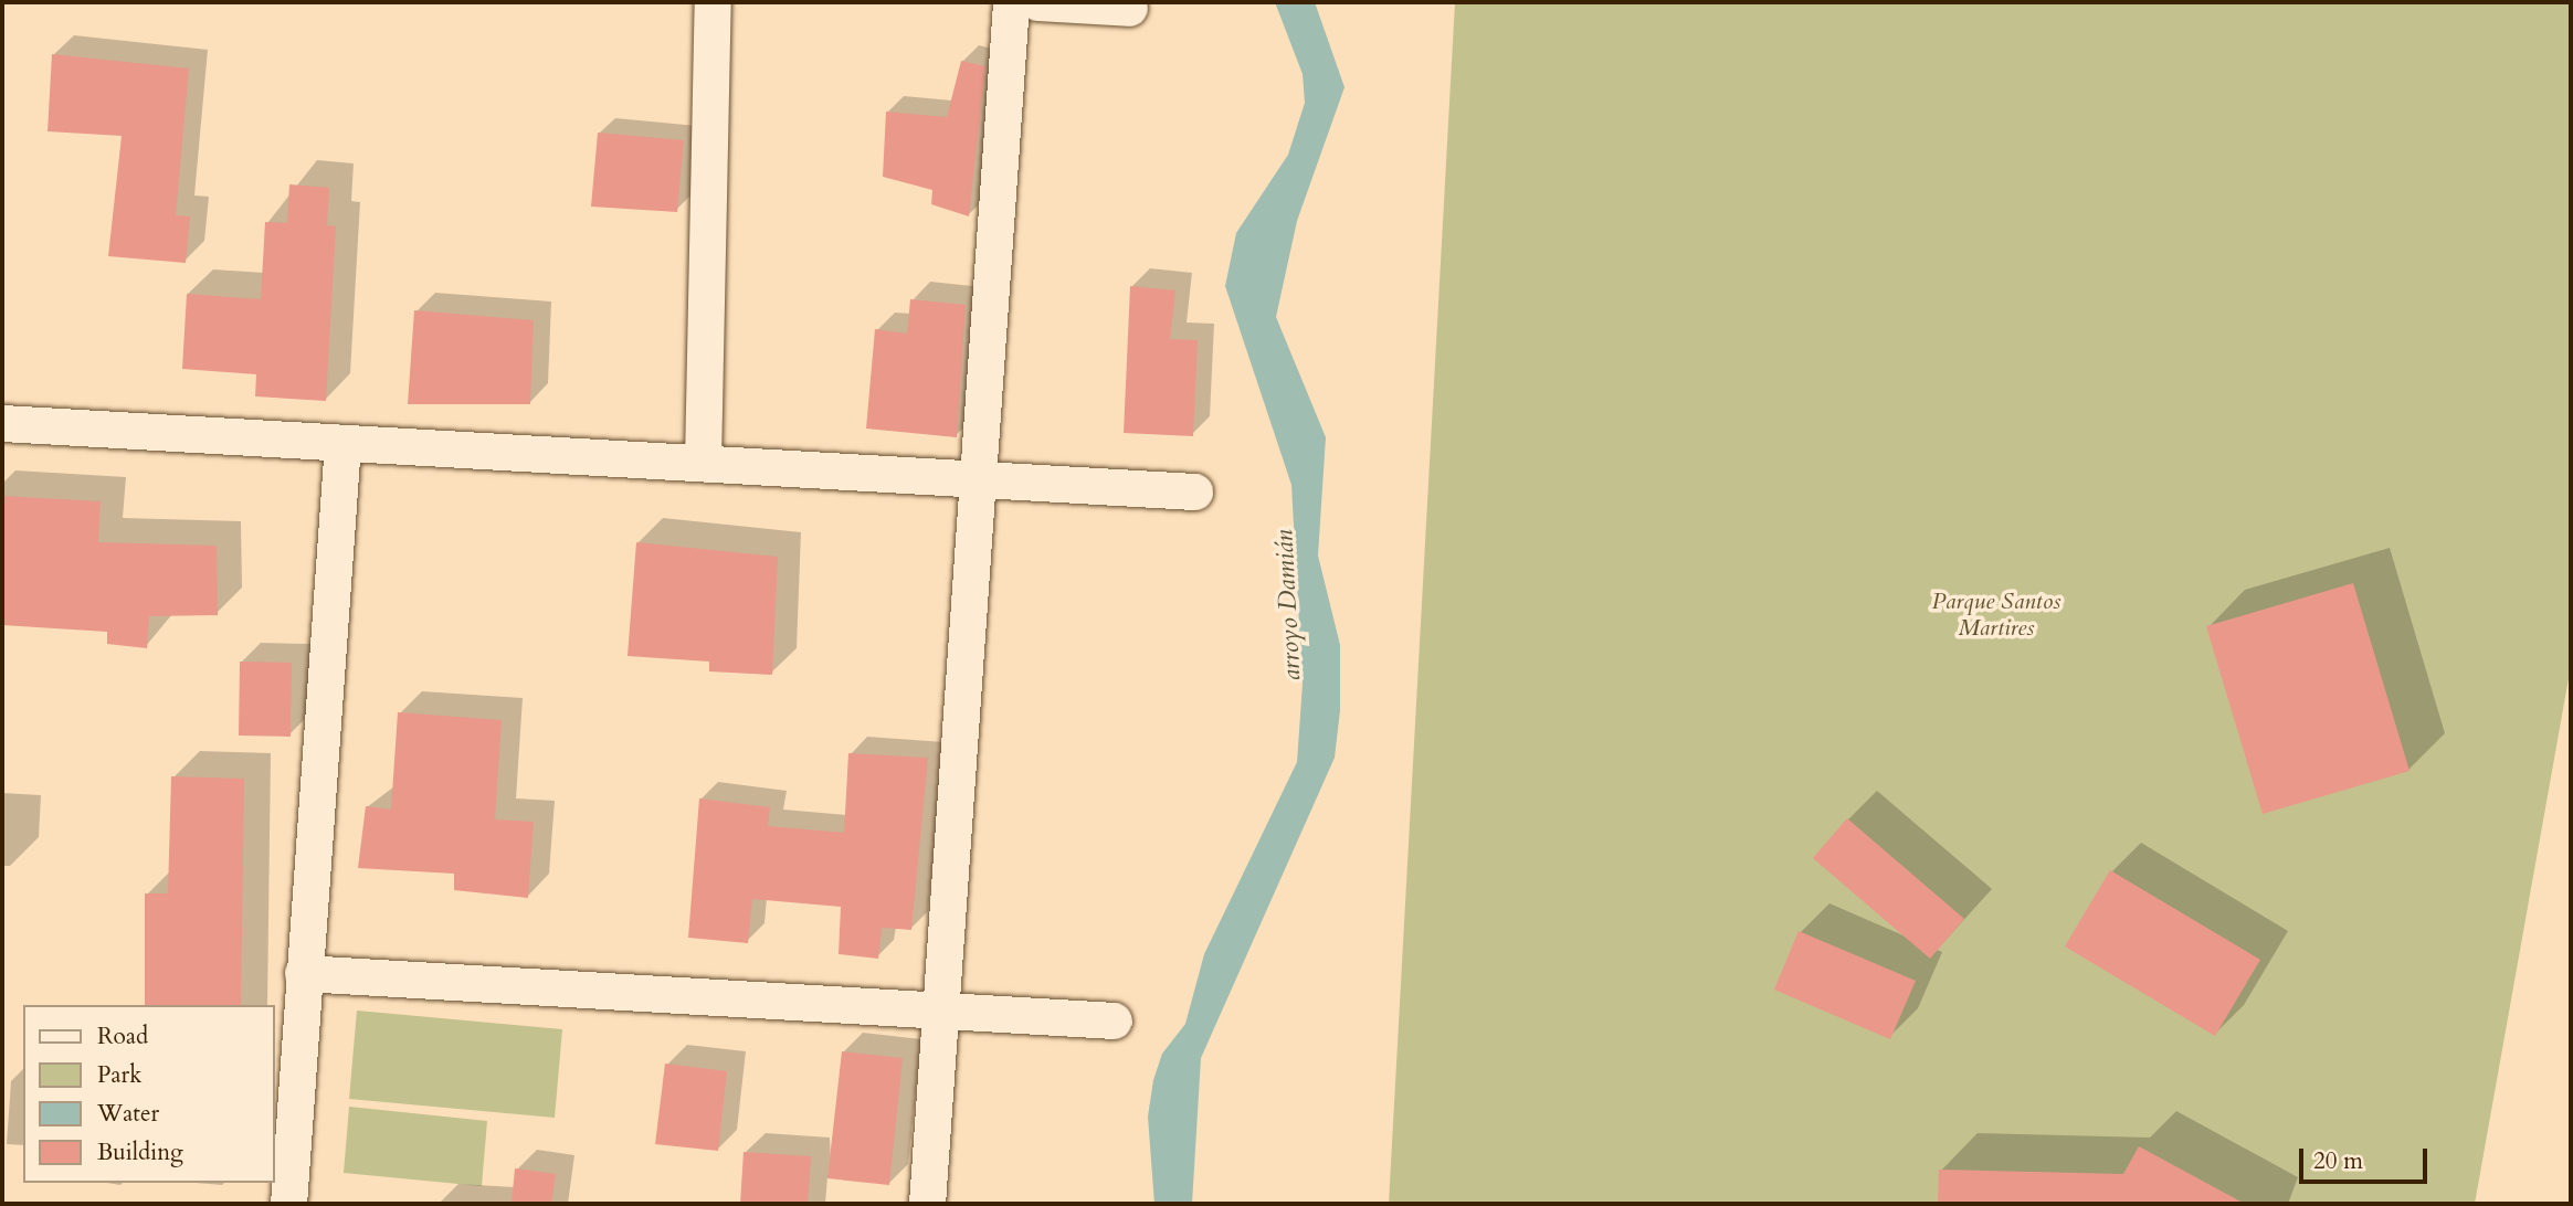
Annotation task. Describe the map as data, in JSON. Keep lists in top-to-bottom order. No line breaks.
{"water":["arroyo Damián"],"parks":["Parque Santos Martires"],"legend":["Road","Park","Water","Building"],"scale_bar":"20 m"}
